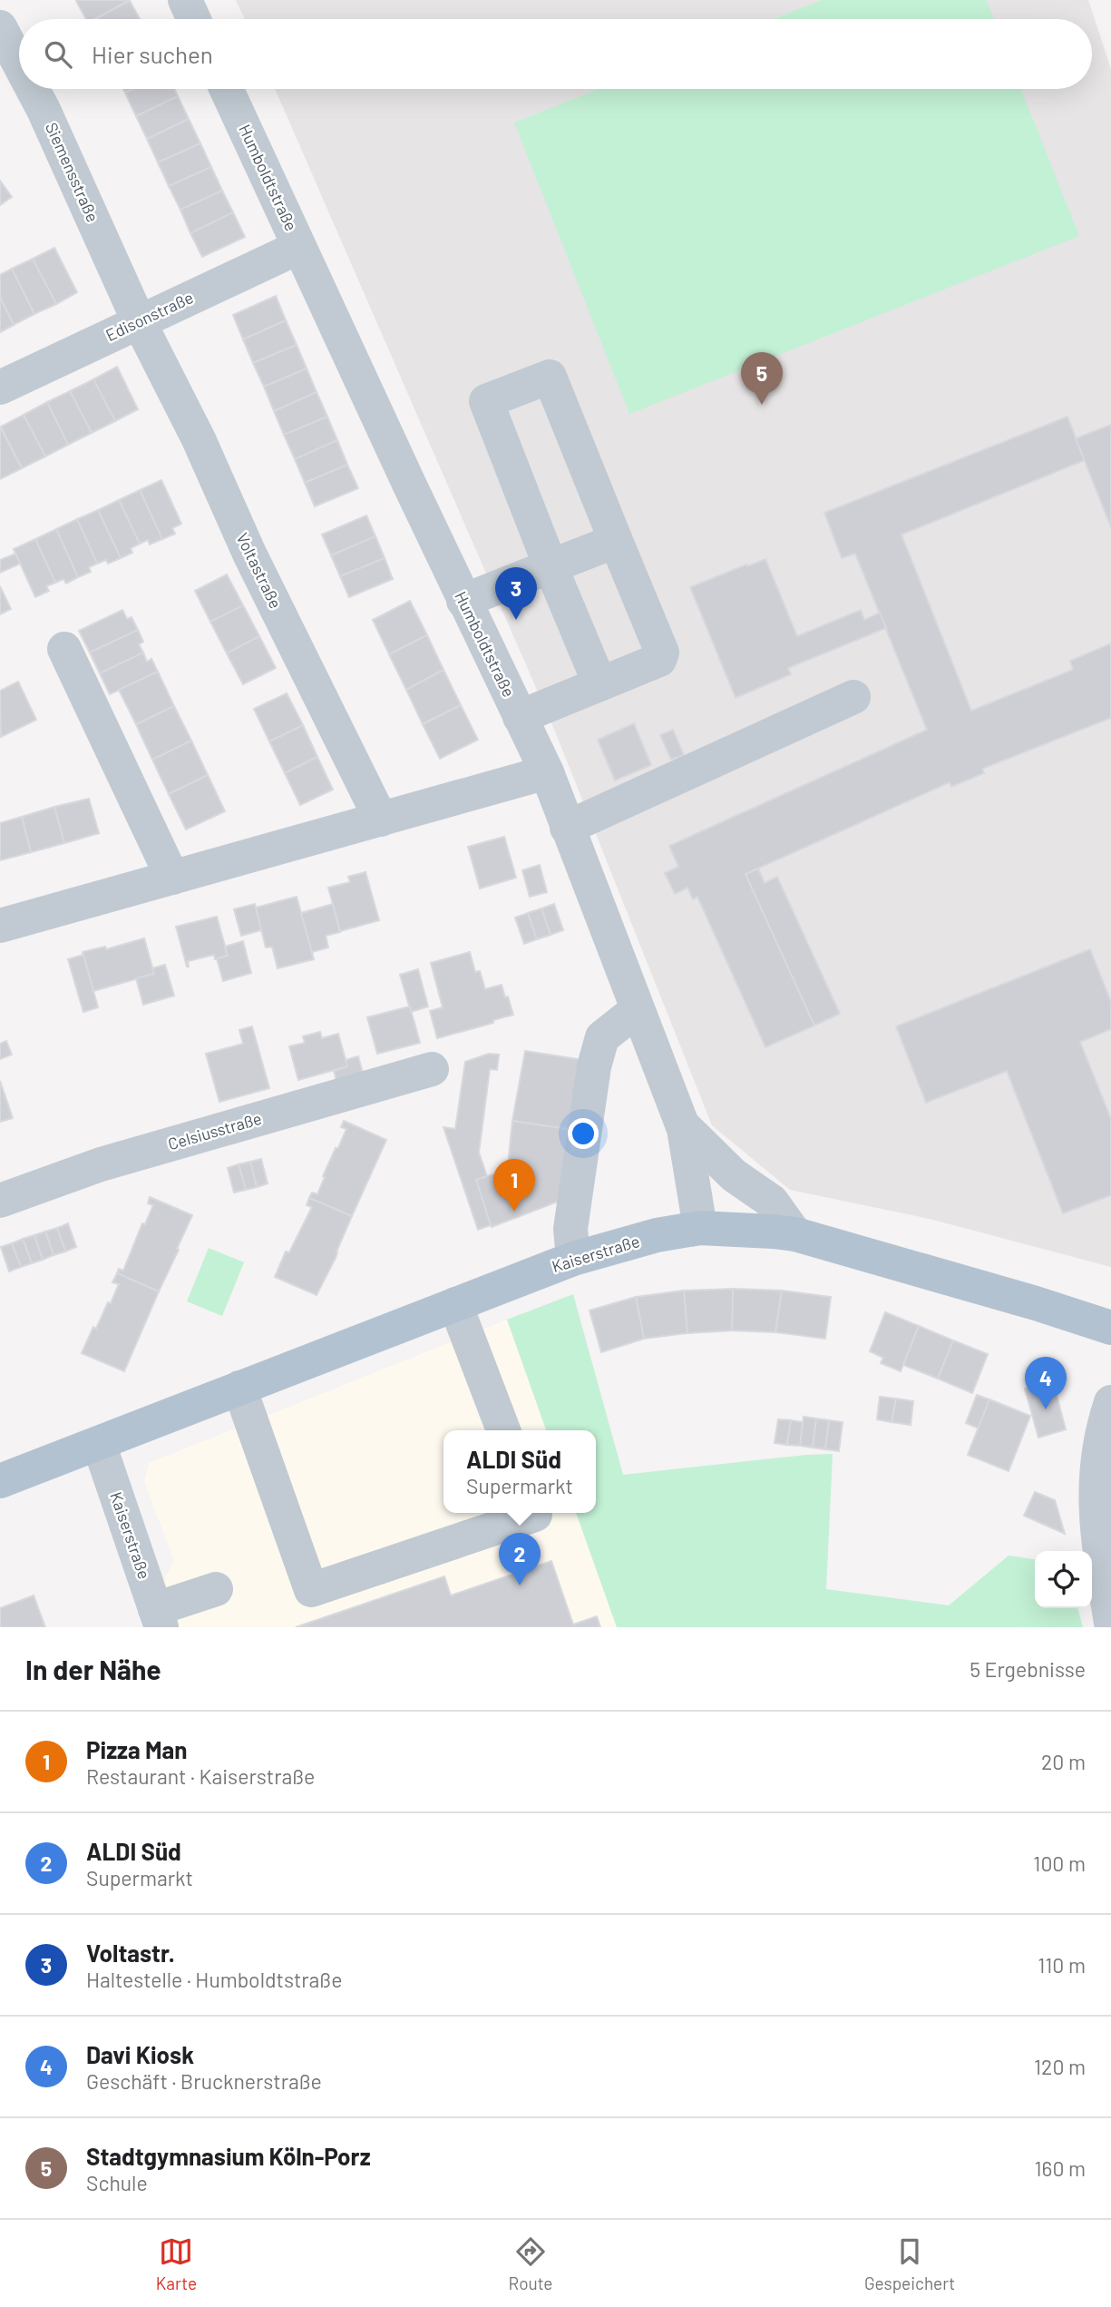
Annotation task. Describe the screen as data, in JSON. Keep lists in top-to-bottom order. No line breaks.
{"streets":{"main road":["Kaiserstraße"],"street":["Siemensstraße","Humboldtstraße","Edisonstraße","Voltastraße","Celsiusstraße"]},"crossings":[["Siemensstraße","Edisonstraße"],["Siemensstraße","Voltastraße"],["Humboldtstraße","Edisonstraße"],["Humboldtstraße","Kaiserstraße"],["Edisonstraße","Voltastraße"]],"page":{"search":"Hier suchen","pins":["5","3","1","4","2"],"popup":["ALDI Süd","Supermarkt"],"heading":["In der Nähe","5 Ergebnisse"],"list":[{"mark":"1","name":"Pizza Man","note":"Restaurant · Kaiserstraße","value":"20 m"},{"mark":"2","name":"ALDI Süd","note":"Supermarkt","value":"100 m"},{"mark":"3","name":"Voltastr.","note":"Haltestelle · Humboldtstraße","value":"110 m"},{"mark":"4","name":"Davi Kiosk","note":"Geschäft · Brucknerstraße","value":"120 m"},{"mark":"5","name":"Stadtgymnasium Köln-Porz","note":"Schule","value":"160 m"}],"nav":["Karte","Route","Gespeichert"]}}
